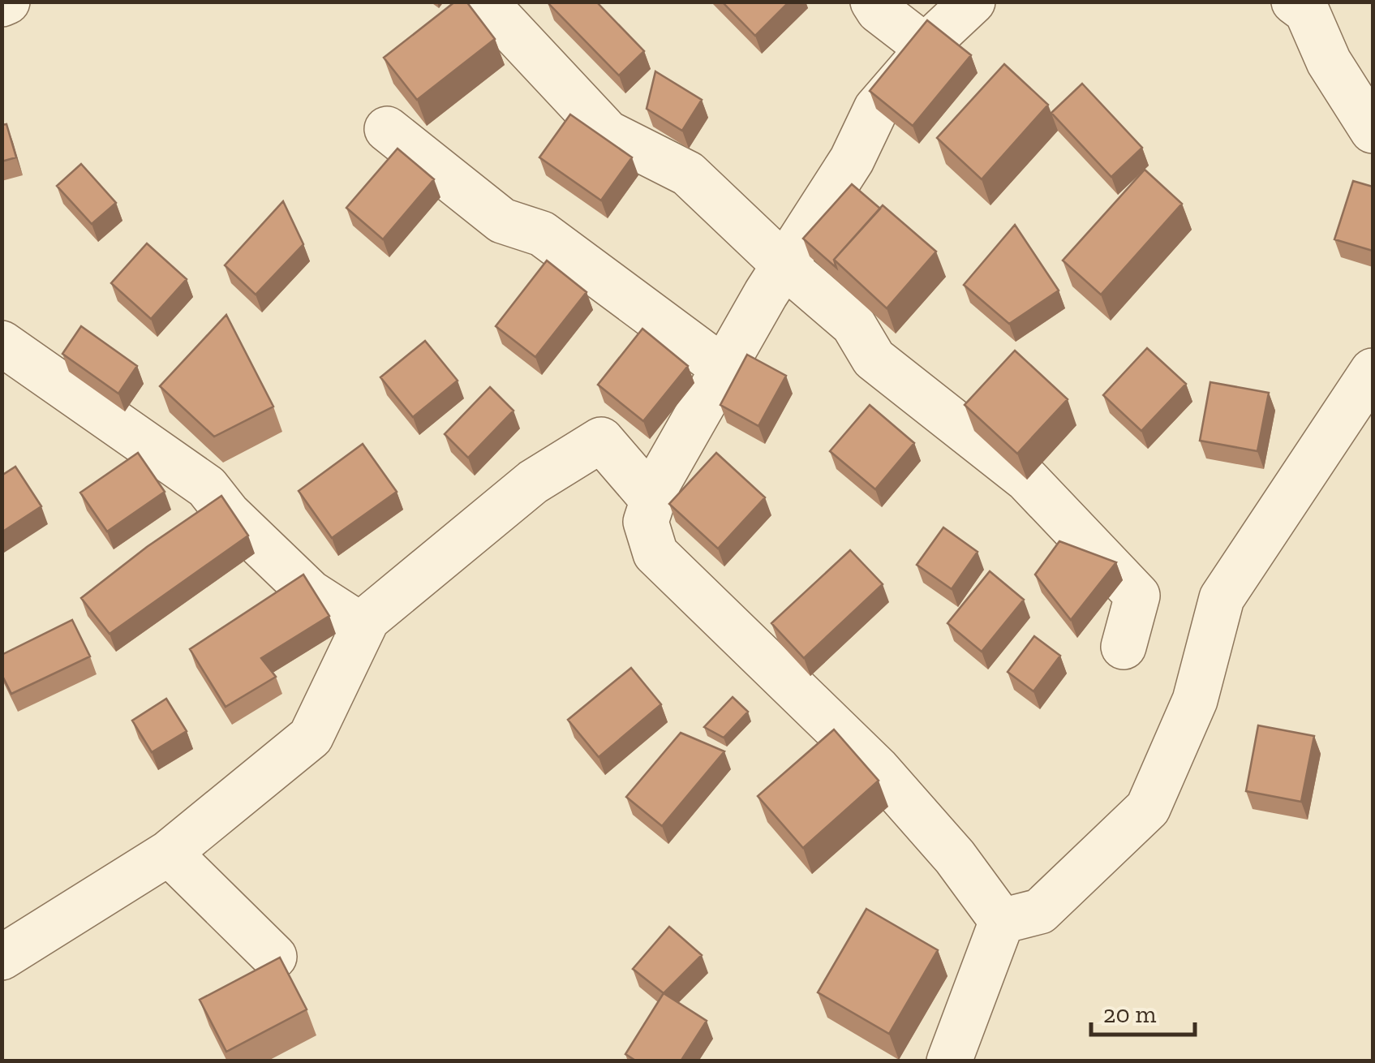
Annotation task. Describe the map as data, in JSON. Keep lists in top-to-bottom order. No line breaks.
{"scale_bar":"20 m"}
